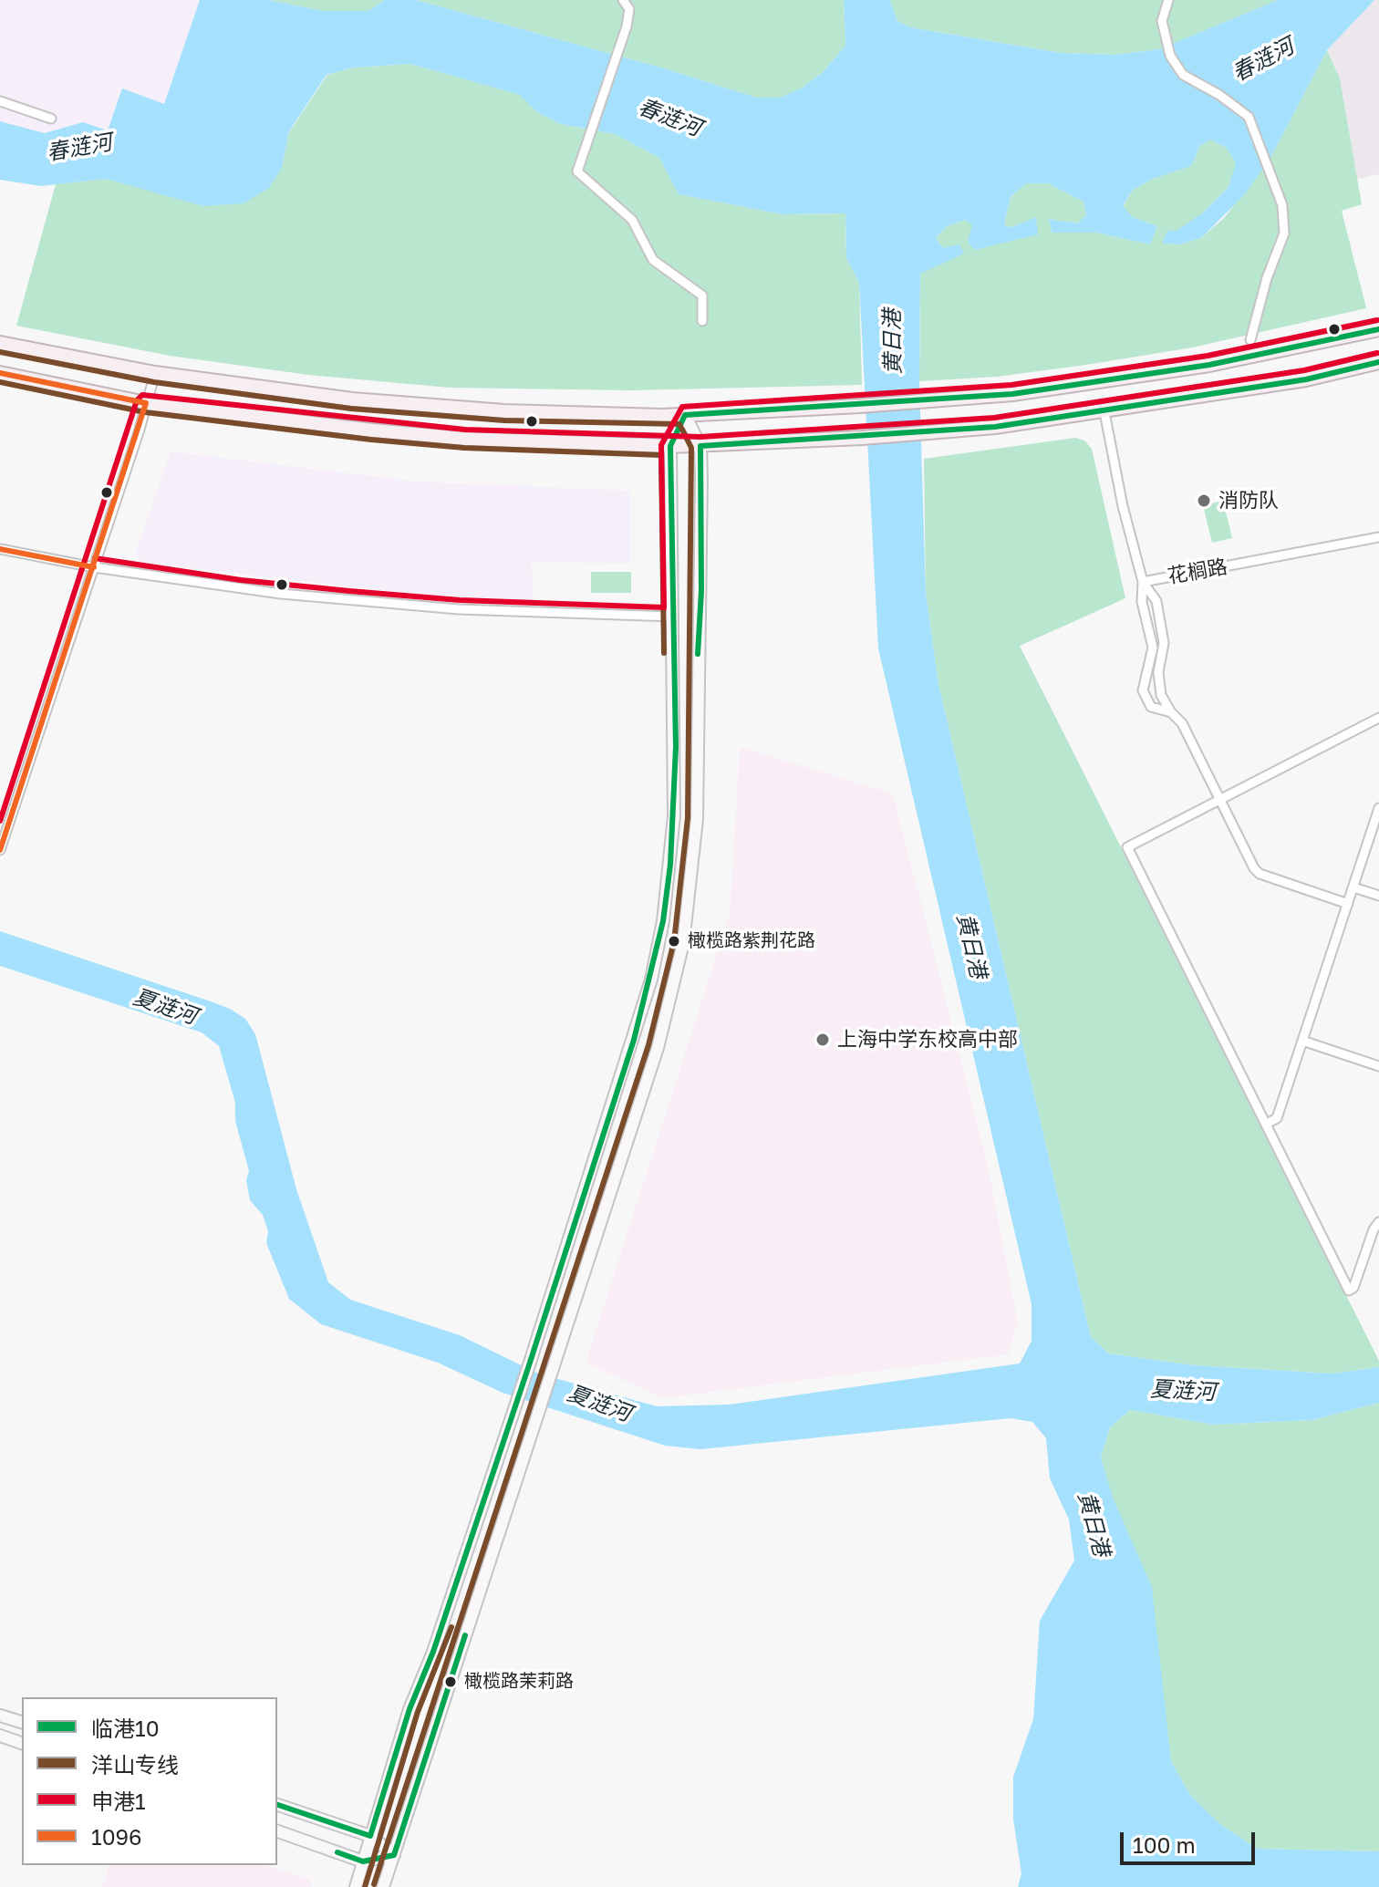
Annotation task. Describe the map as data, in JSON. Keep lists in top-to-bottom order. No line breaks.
{"streets":{"street":["花榈路"]},"water":["春涟河","黄日港","夏涟河"],"places":["消防队","橄榄路紫荆花路","上海中学东校高中部","橄榄路茉莉路"],"lines":["transit line 申港1","transit line 临港10","transit line 洋山专线","transit line 1096"],"legend":["临港10","洋山专线","申港1","1096"],"scale_bar":"100 m"}
